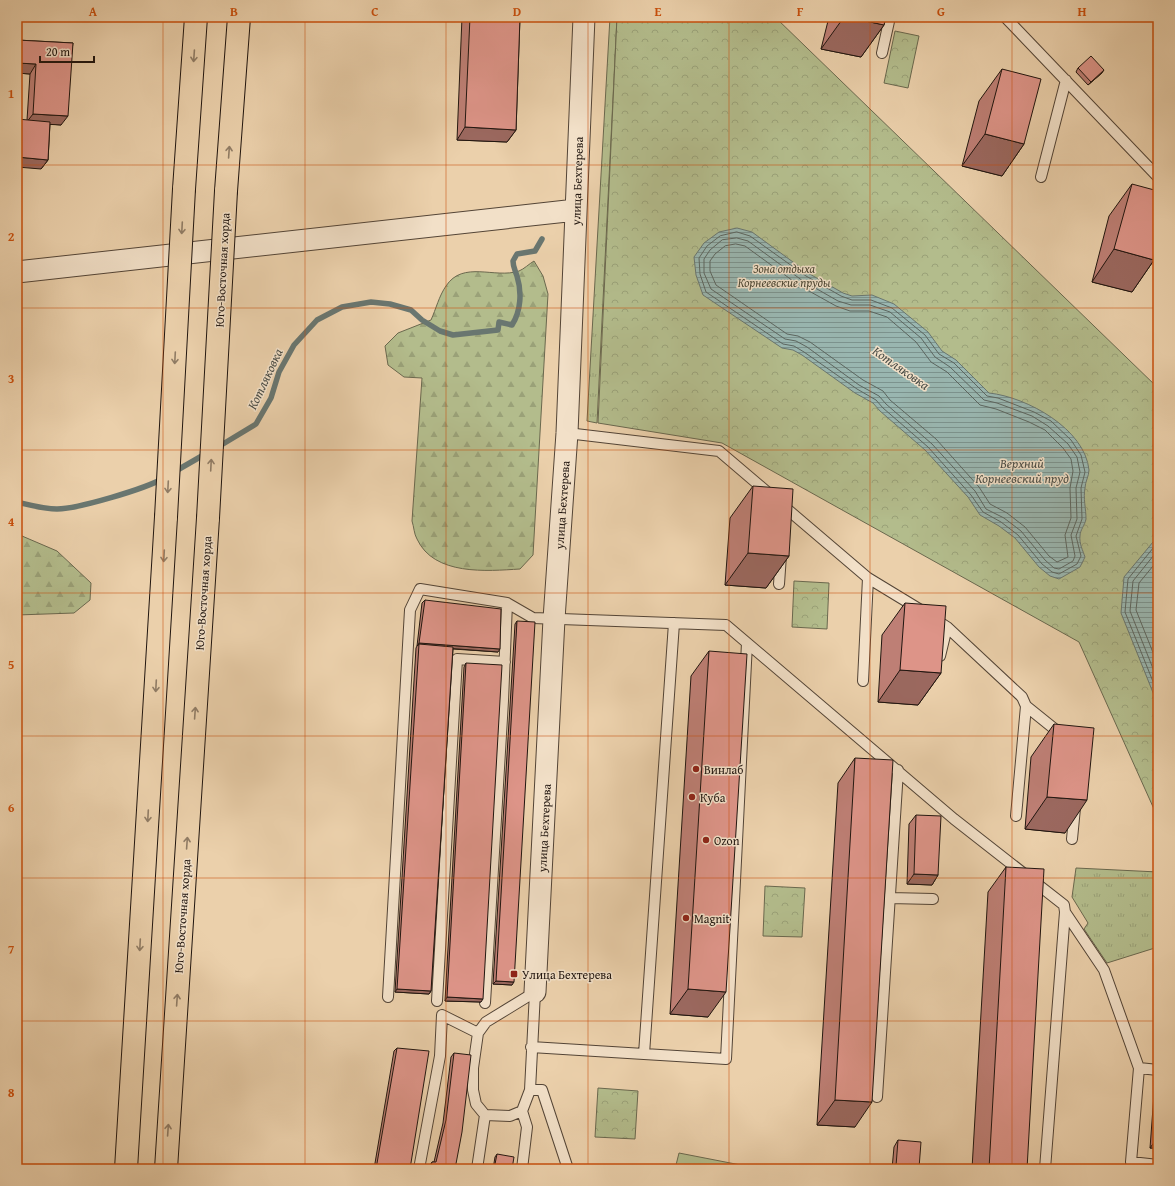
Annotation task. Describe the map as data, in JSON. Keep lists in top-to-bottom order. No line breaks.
{"streets":{"main road":["Юго-Восточная хорда"],"street":["улица Бехтерева"]},"water":["Котляковка","Верхний Корнеевский пруд"],"parks":["Зона отдыха Корнеевские пруды"],"places":{"other":["Винлаб","Куба","Ozon","Magnit"],"transit":["Улица Бехтерева"]},"scale_bar":"20 m","grid":{"columns":["A","B","C","D","E","F","G","H"],"rows":["1","2","3","4","5","6","7","8"]}}
